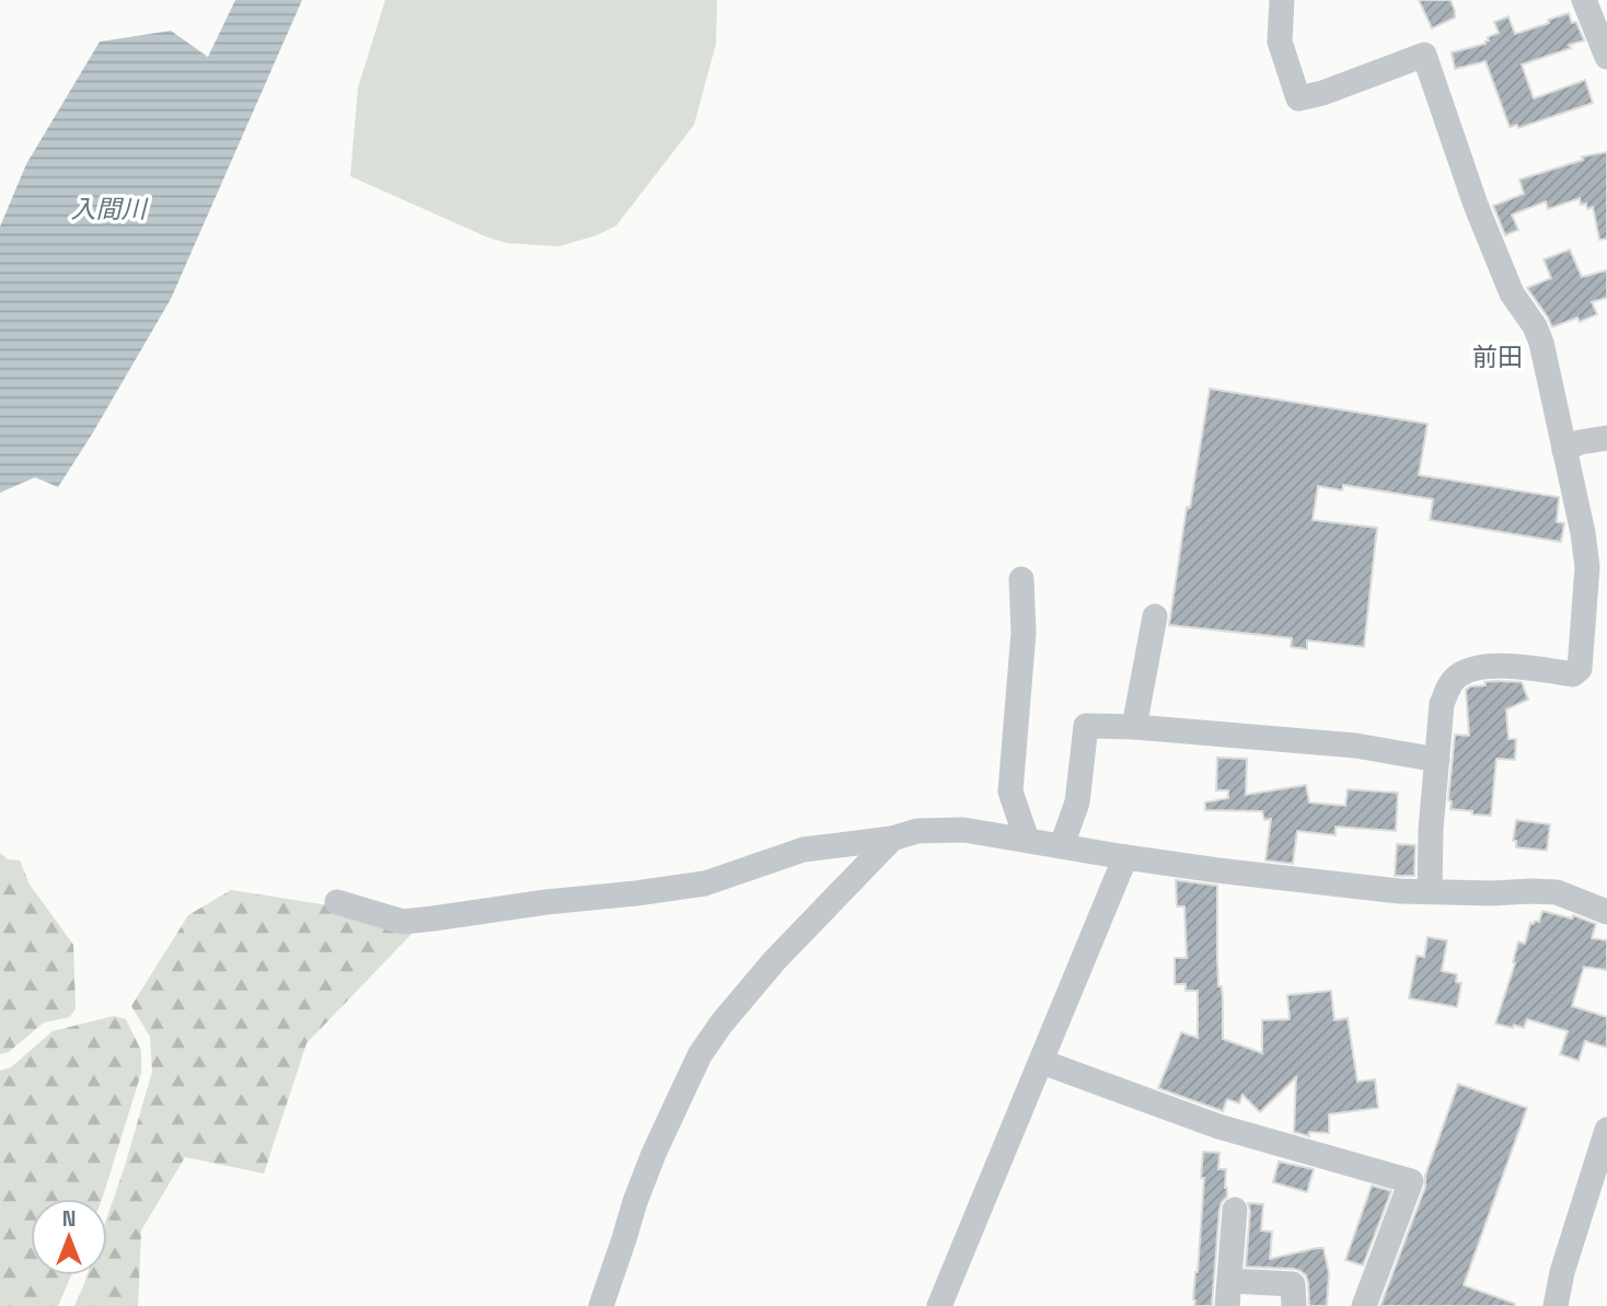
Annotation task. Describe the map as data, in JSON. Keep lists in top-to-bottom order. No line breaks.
{"districts":["前田"],"water":["入間川"],"north":"top"}
